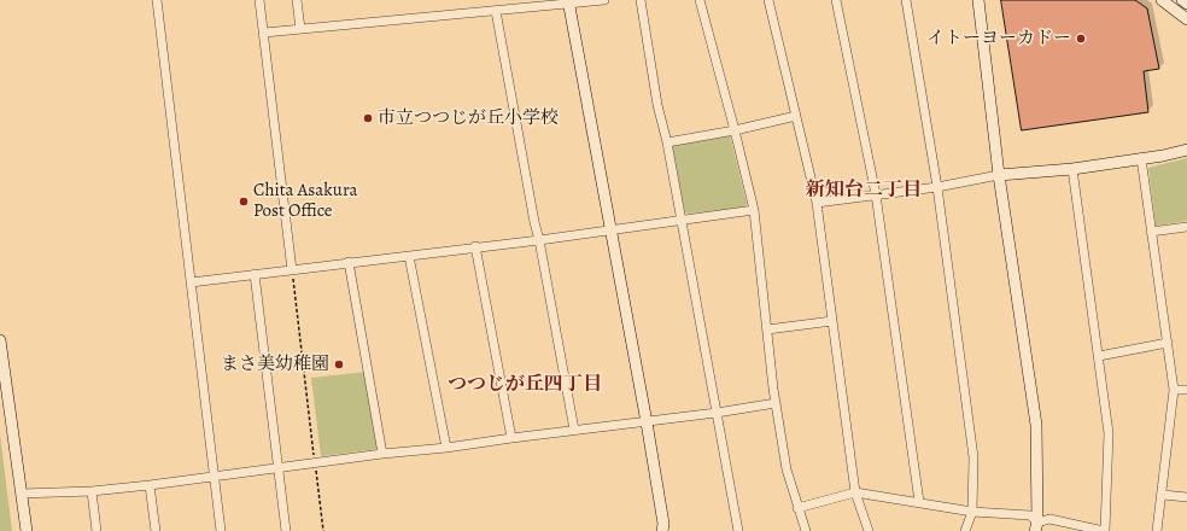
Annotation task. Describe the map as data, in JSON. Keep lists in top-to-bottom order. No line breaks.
{"districts":["新知台二丁目","つつじが丘四丁目"],"places":["イトーヨーカドー","市立つつじが丘小学校","Chita Asakura Post Office","まさ美幼稚園"]}
